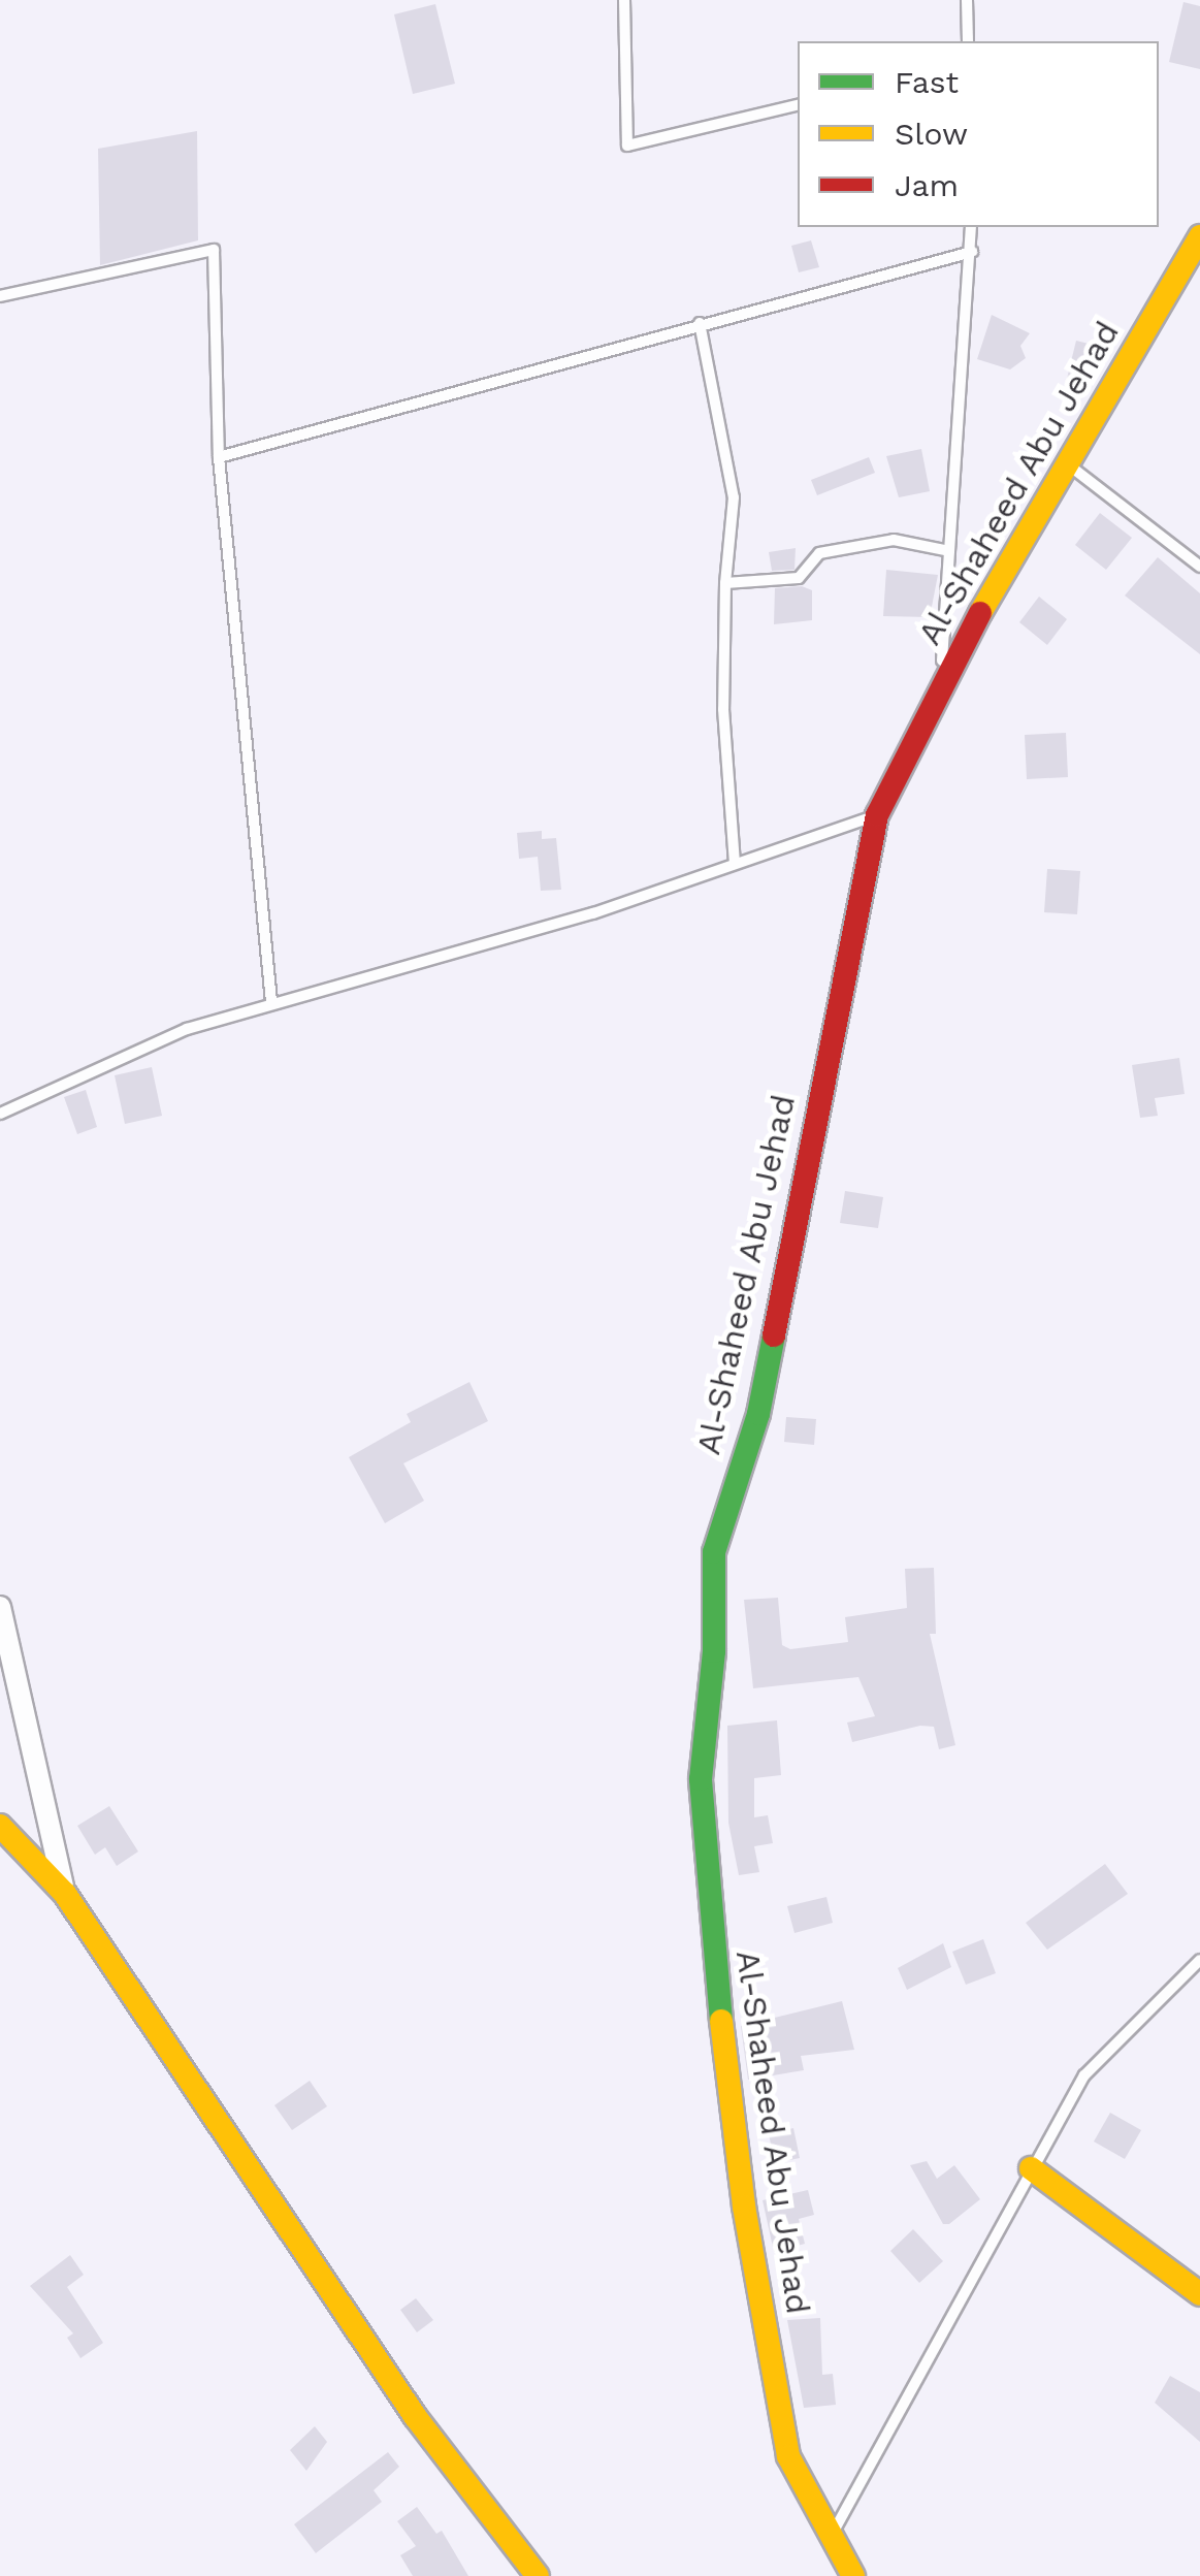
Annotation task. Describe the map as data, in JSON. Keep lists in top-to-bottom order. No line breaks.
{"streets":{"street":["Al-Shaheed Abu Jehad"]},"legend":["Fast","Slow","Jam"]}
